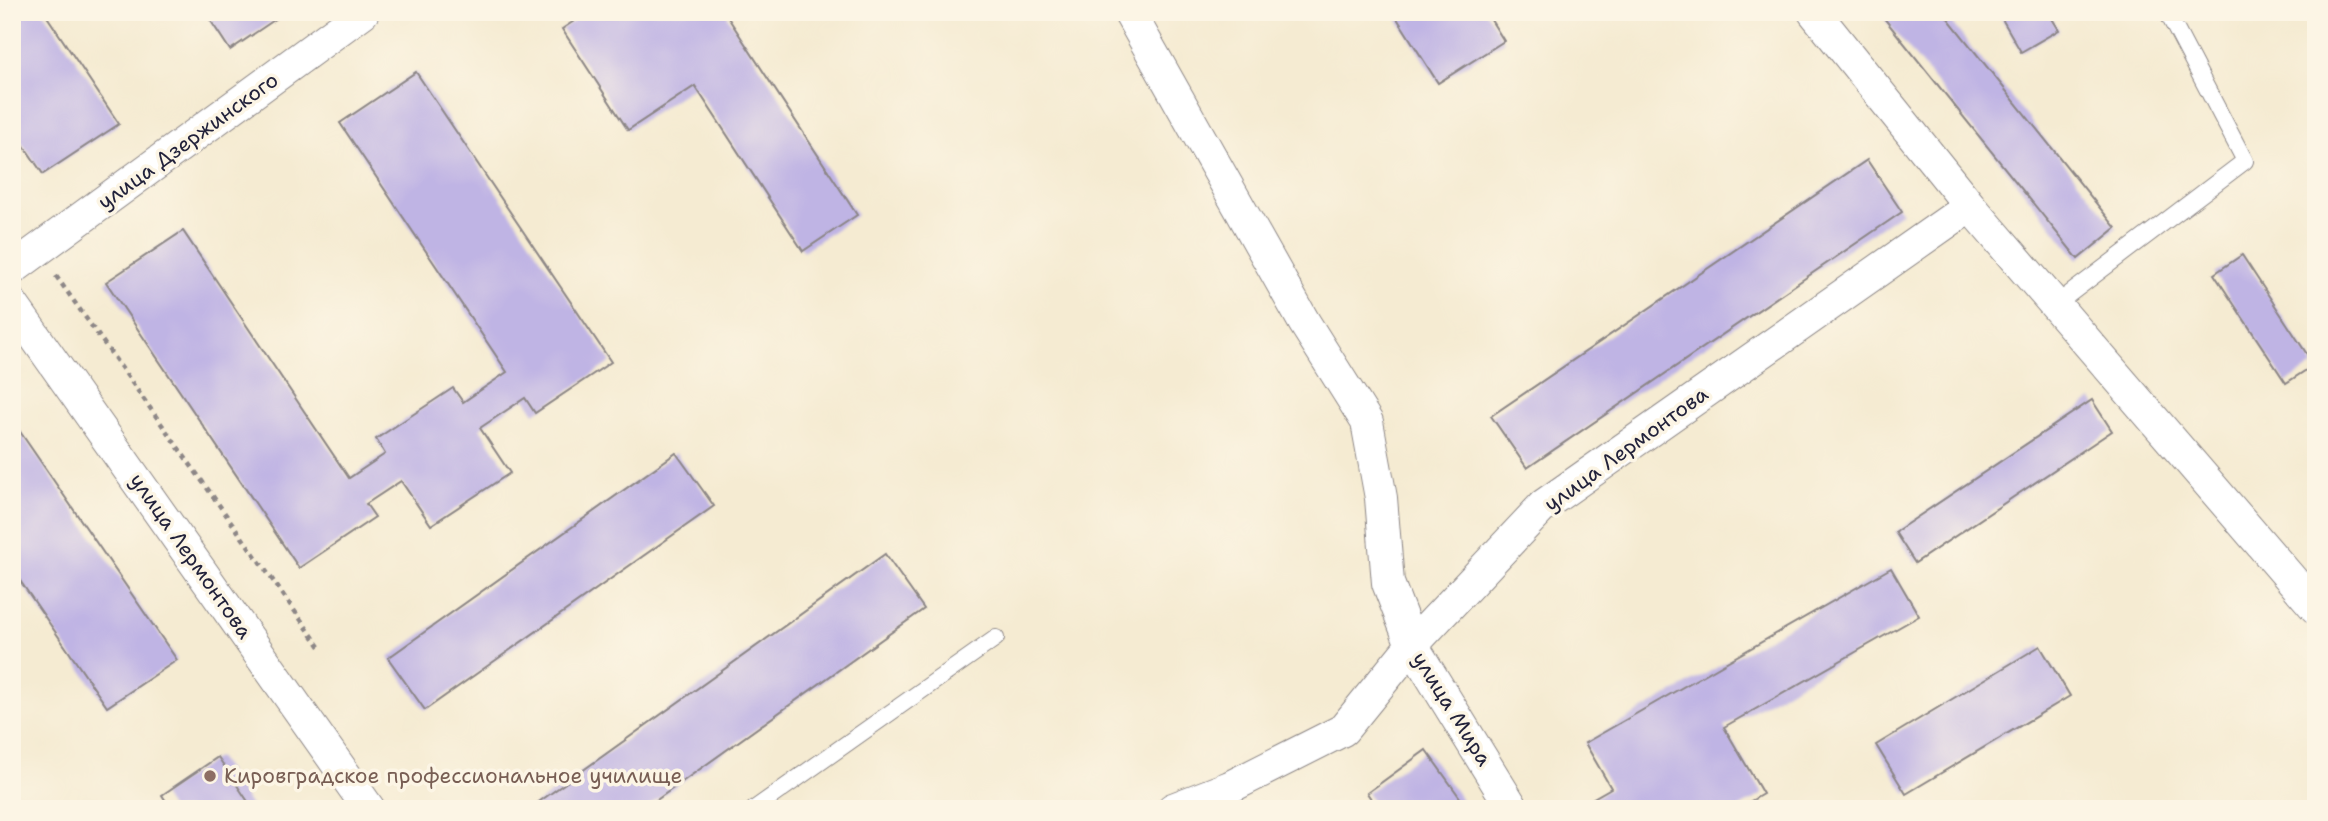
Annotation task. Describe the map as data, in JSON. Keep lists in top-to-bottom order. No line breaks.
{"streets":{"street":["улица Дзержинского","улица Лермонтова","улица Мира"]},"crossings":[["улица Лермонтова","улица Мира"]],"places":["Кировградское профессиональное училище"]}
